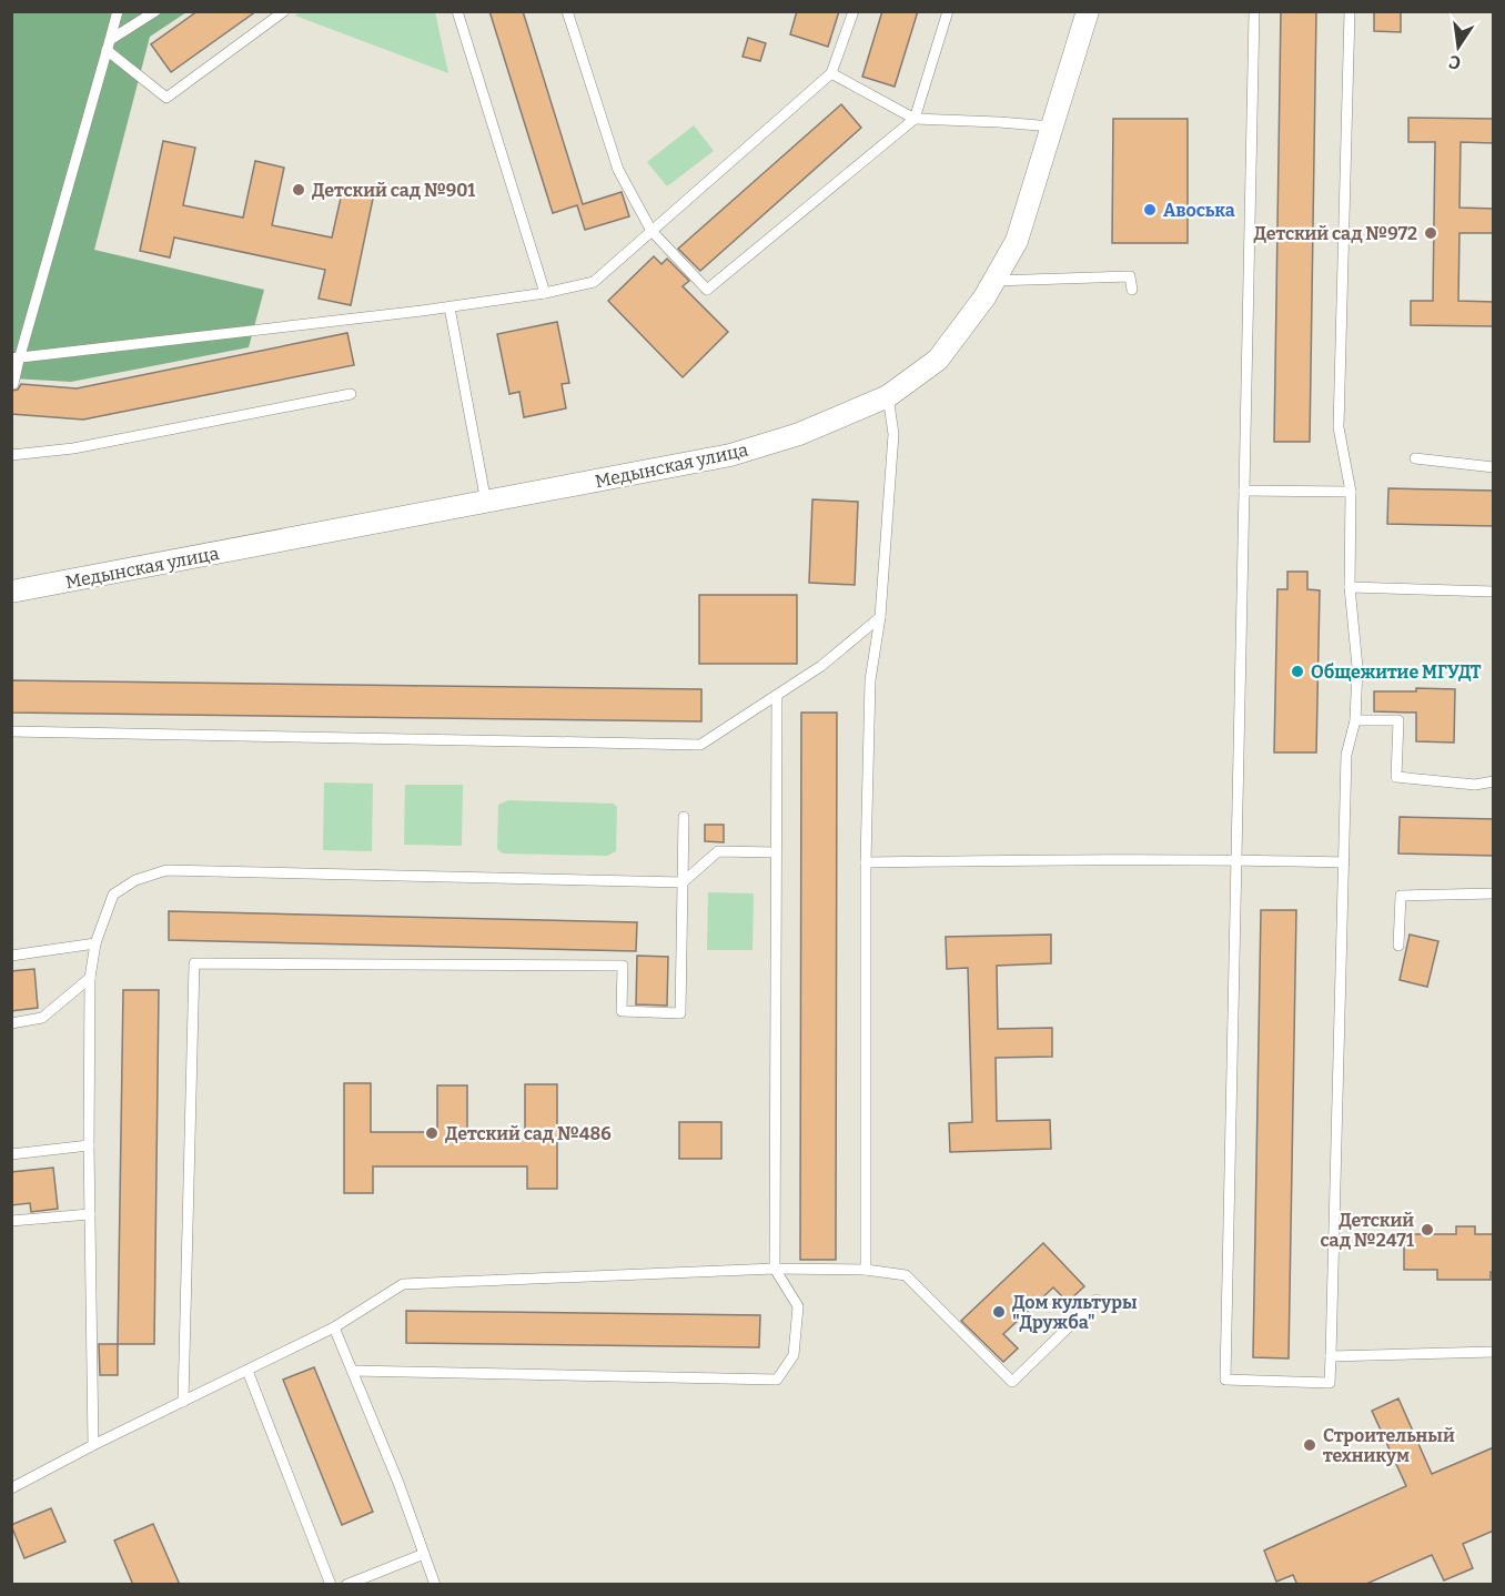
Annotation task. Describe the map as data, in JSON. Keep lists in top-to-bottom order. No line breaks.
{"streets":{"street":["Медынская улица"]},"places":["Детский сад №901","Авоська","Детский сад №972","Общежитие МГУДТ","Детский сад №486","Детский сад №2471","Дом культуры \"Дружба\"","Строительный техникум"],"north":"bottom"}
